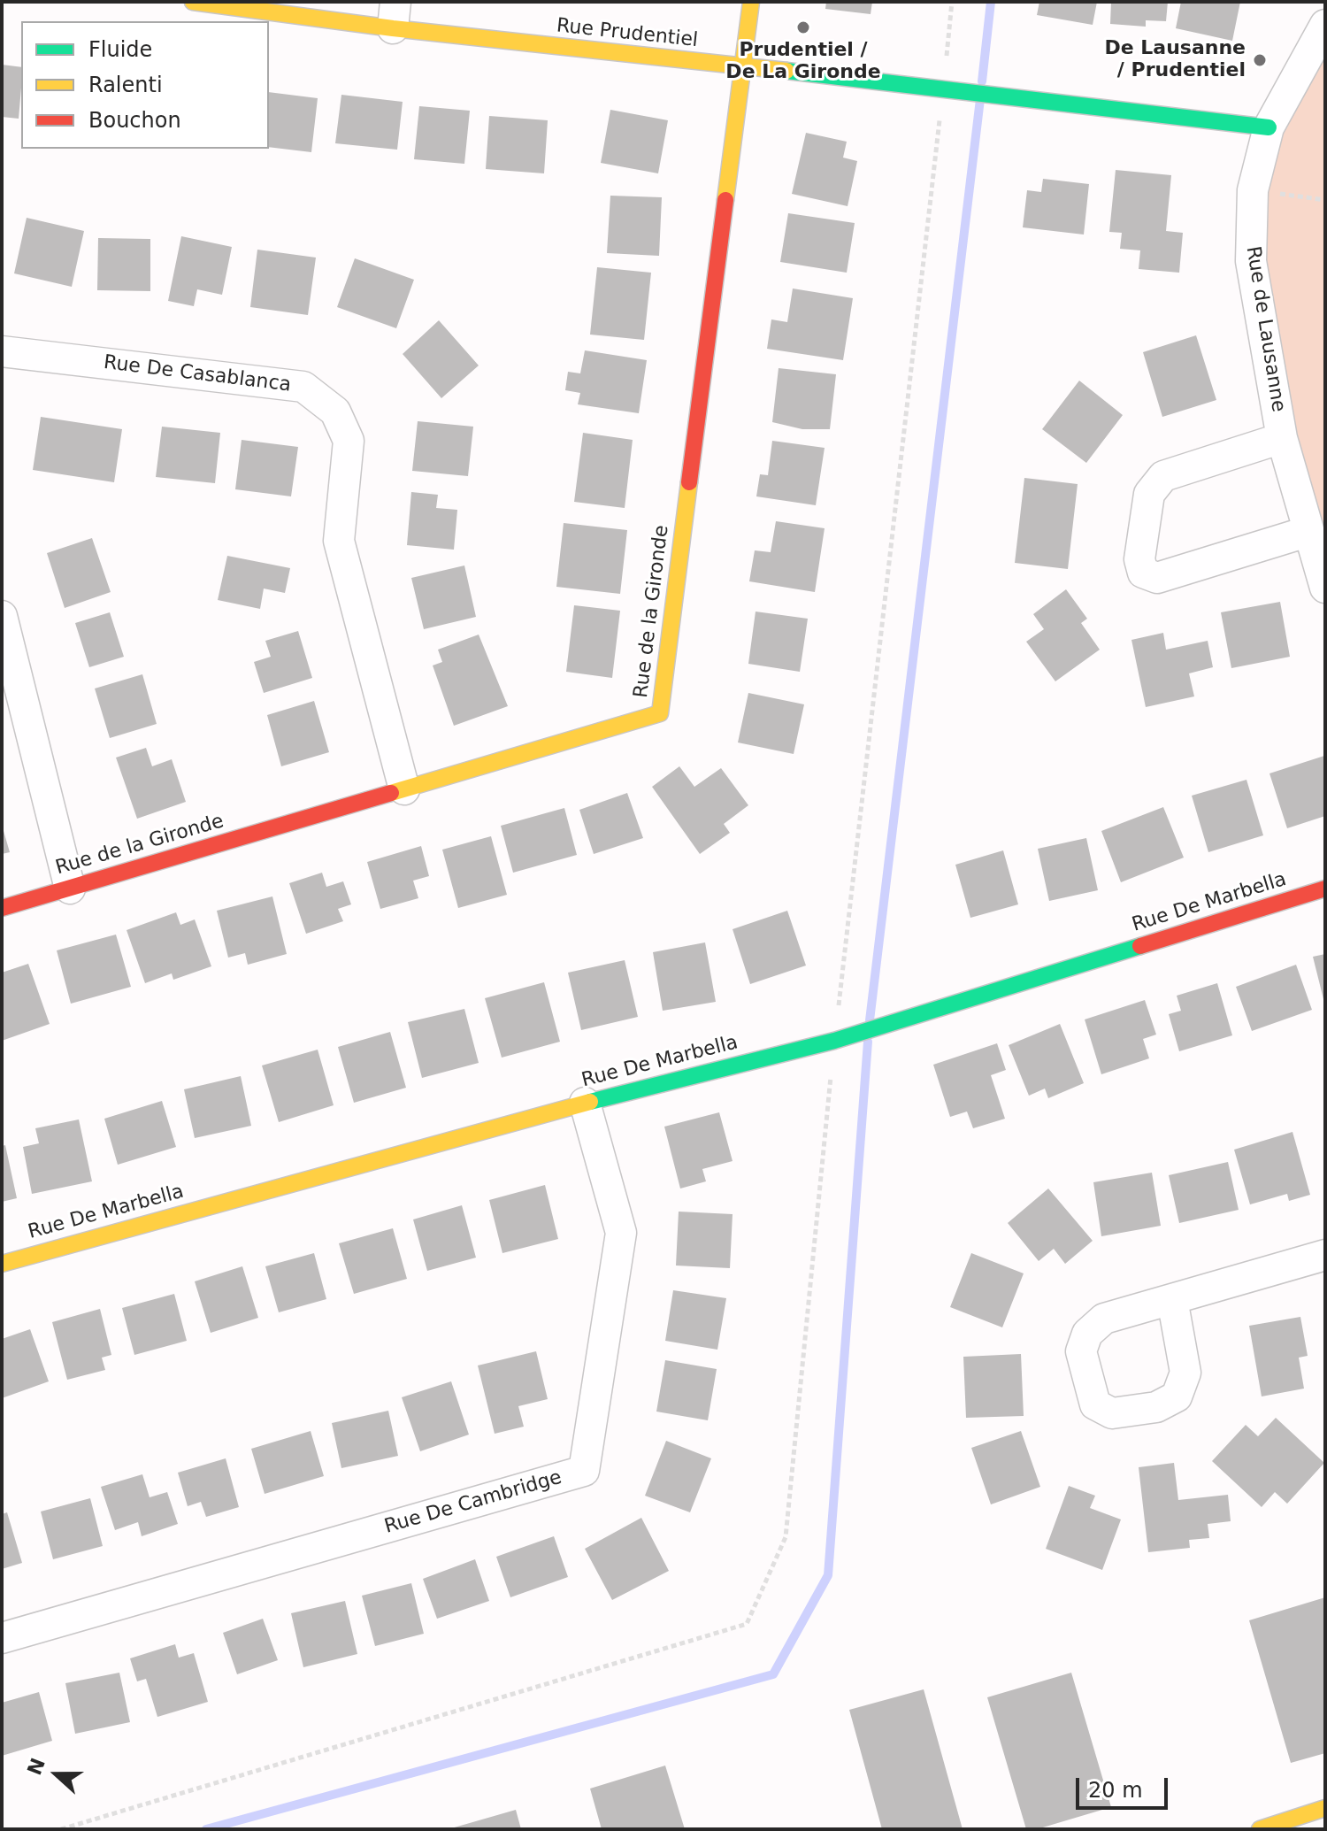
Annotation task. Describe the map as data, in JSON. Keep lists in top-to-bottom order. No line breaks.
{"streets":{"street":["Rue Prudentiel","Rue de Lausanne","Rue De Casablanca","Rue de la Gironde","Rue De Marbella","Rue De Cambridge"]},"crossings":[["Rue Prudentiel","Rue de Lausanne"],["Rue Prudentiel","Rue de la Gironde"],["Rue De Casablanca","Rue de la Gironde"],["Rue De Marbella","Rue De Cambridge"]],"places":["Prudentiel / De La Gironde","De Lausanne / Prudentiel"],"legend":["Fluide","Ralenti","Bouchon"],"scale_bar":"20 m","north":"left"}
